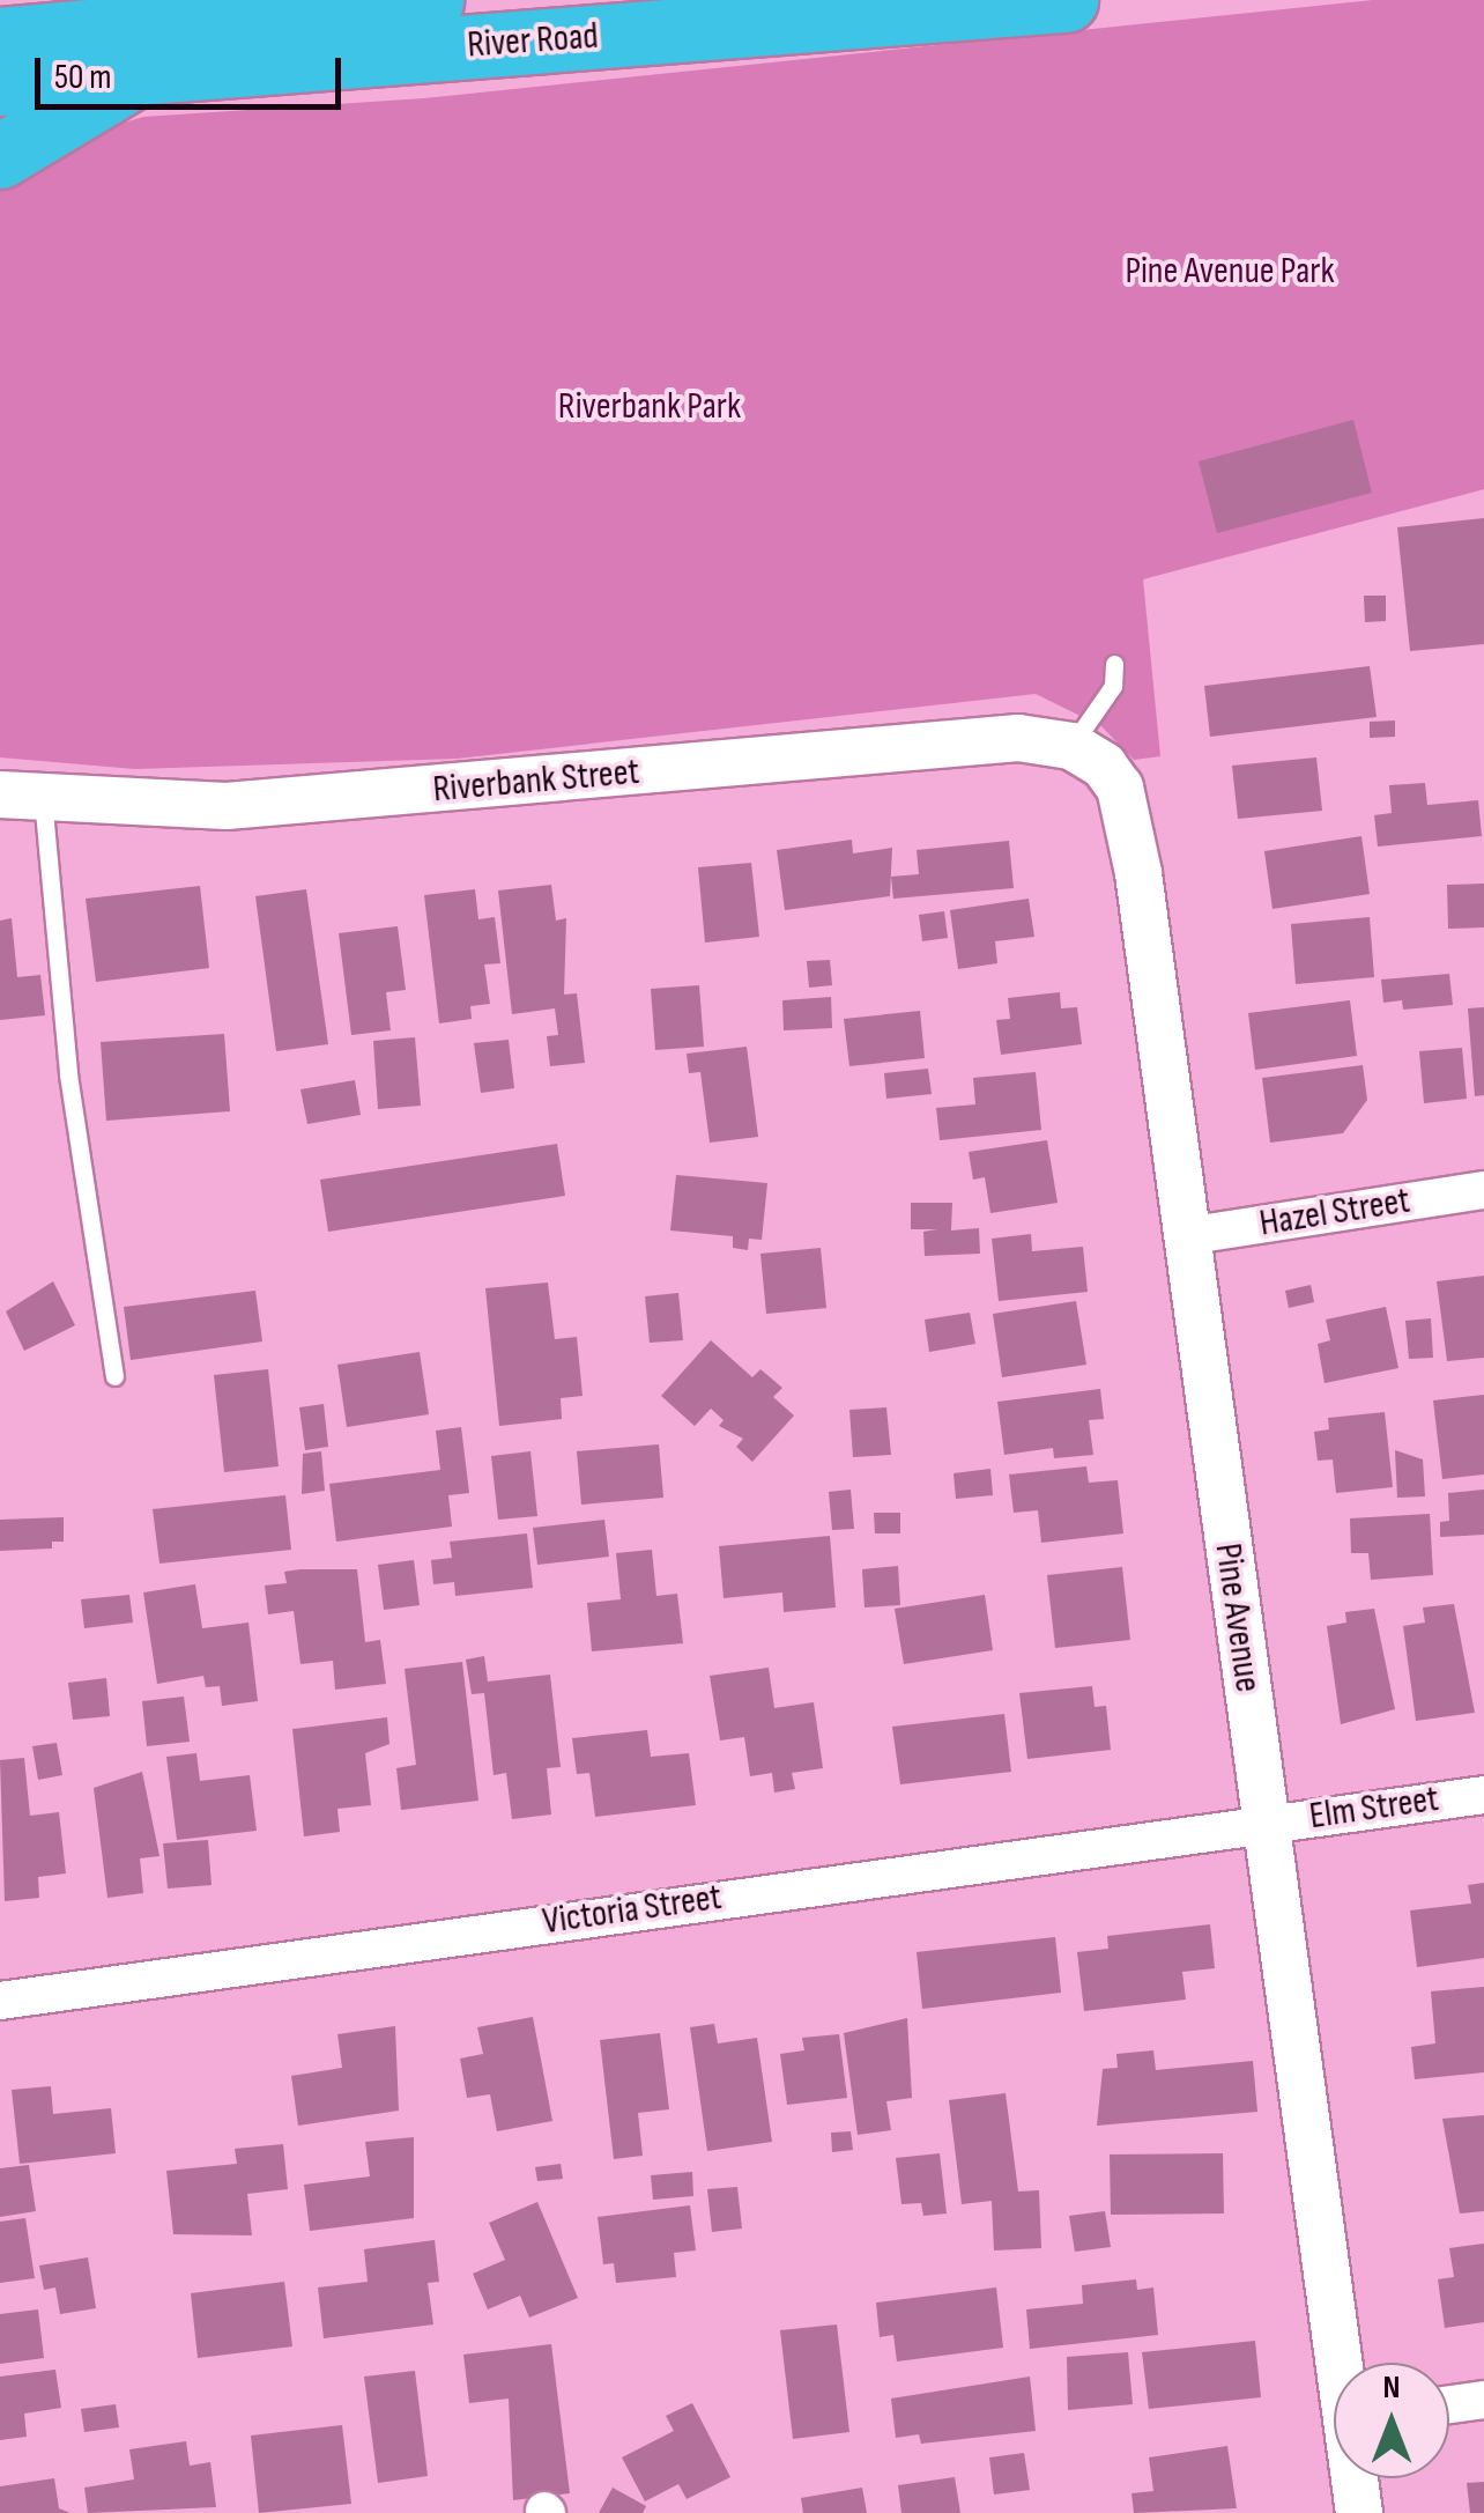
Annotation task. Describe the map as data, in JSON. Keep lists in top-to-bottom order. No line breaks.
{"streets":{"highway":["River Road"],"street":["Riverbank Street","Hazel Street","Pine Avenue","Elm Street","Victoria Street"]},"crossings":[["Riverbank Street","Pine Avenue"],["Hazel Street","Pine Avenue"],["Pine Avenue","Elm Street"],["Pine Avenue","Victoria Street"],["Elm Street","Victoria Street"]],"parks":["Pine Avenue Park","Riverbank Park"],"scale_bar":"50 m","north":"top"}
